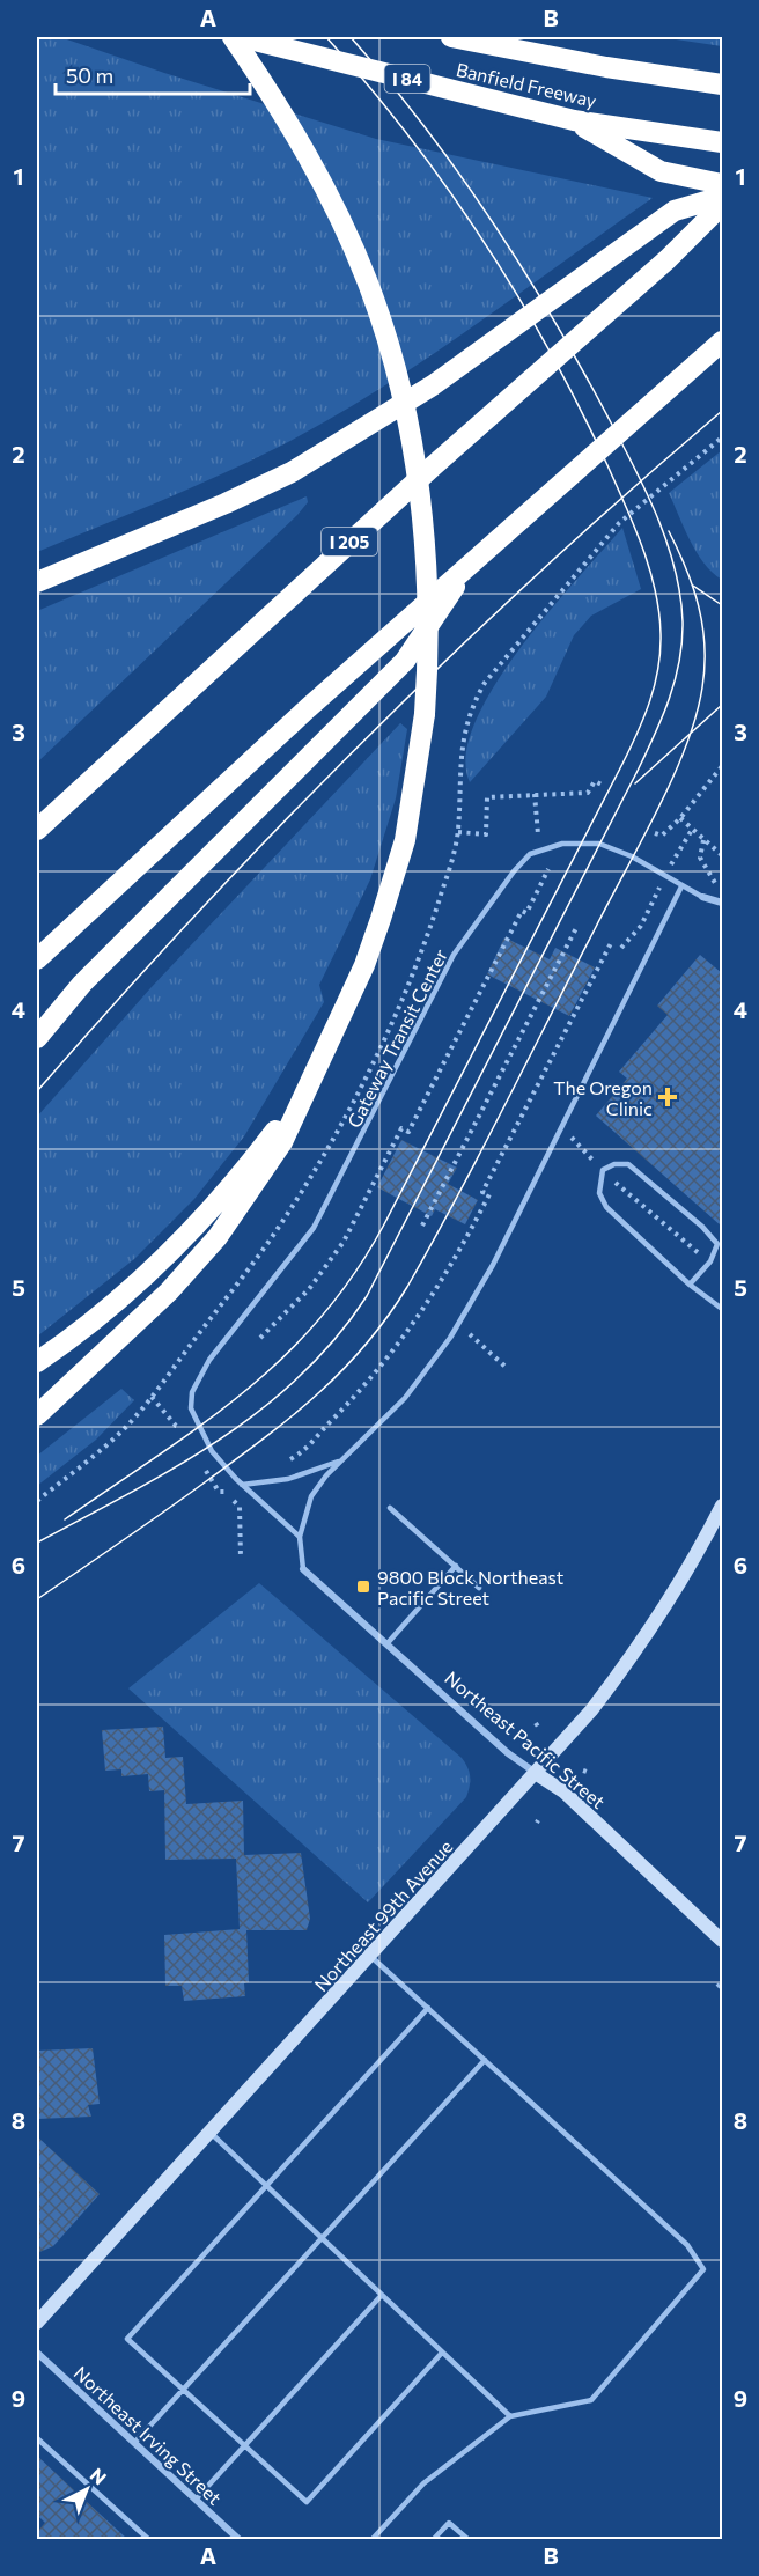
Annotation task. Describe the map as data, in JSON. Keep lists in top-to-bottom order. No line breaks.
{"streets":{"highway":["I 84","Banfield Freeway","I 205"],"street":["Northeast Pacific Street","Northeast 99th Avenue","Northeast Irving Street"],"lane":["Gateway Transit Center"]},"crossings":[["Northeast Pacific Street","Northeast 99th Avenue"]],"places":{"health":["The Oregon Clinic"],"transit":["9800 Block Northeast Pacific Street"]},"scale_bar":"50 m","north":"top right","grid":{"columns":["A","B"],"rows":["1","2","3","4","5","6","7","8","9"]}}
